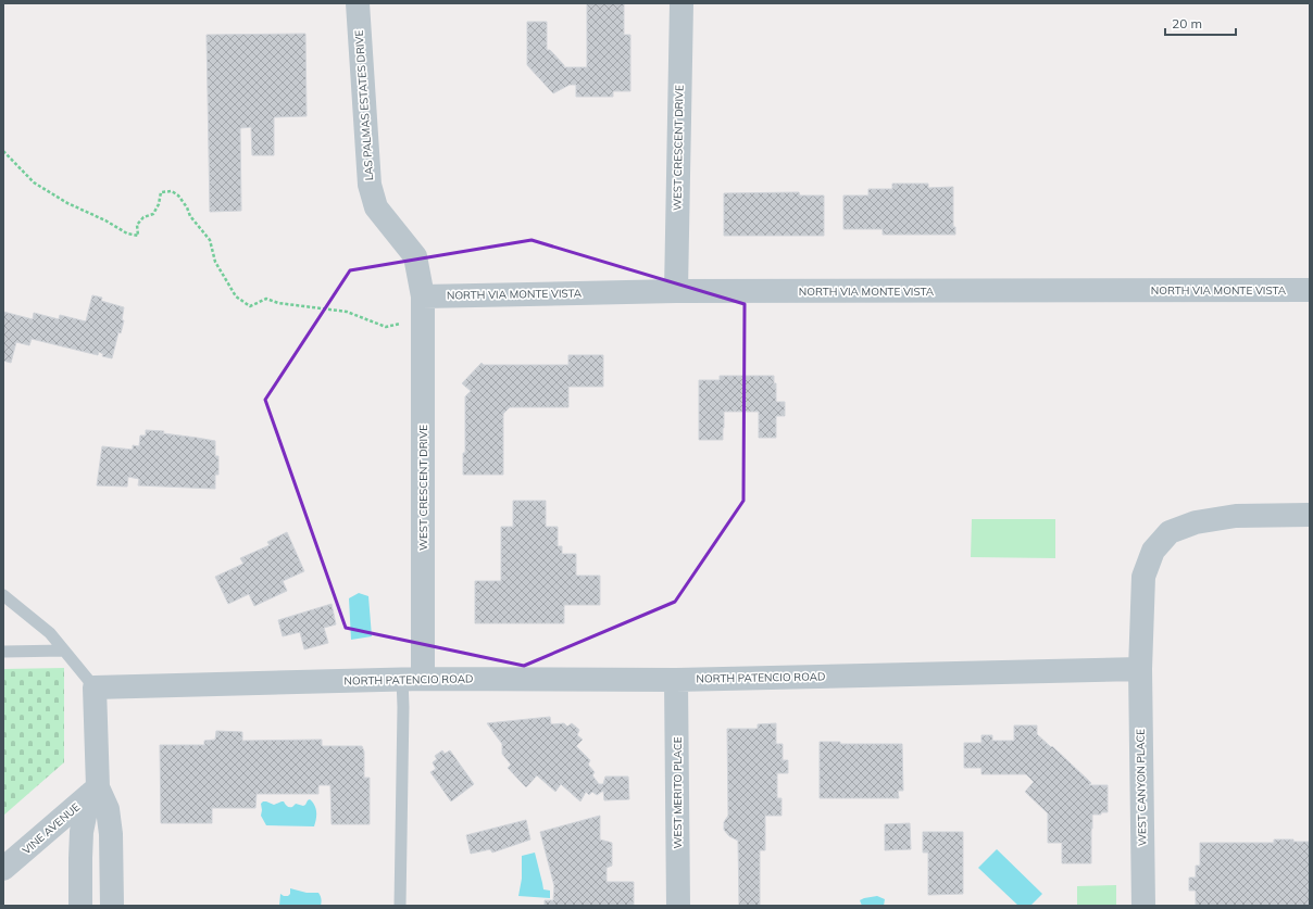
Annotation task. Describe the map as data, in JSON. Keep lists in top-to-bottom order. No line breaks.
{"streets":{"street":["LAS PALMAS ESTATES DRIVE","WEST CRESCENT DRIVE","NORTH VIA MONTE VISTA","NORTH PATENCIO ROAD","WEST CANYON PLACE","WEST MERITO PLACE","VINE AVENUE"]},"crossings":[["LAS PALMAS ESTATES DRIVE","WEST CRESCENT DRIVE"],["LAS PALMAS ESTATES DRIVE","NORTH VIA MONTE VISTA"],["WEST CRESCENT DRIVE","NORTH VIA MONTE VISTA"],["WEST CRESCENT DRIVE","NORTH PATENCIO ROAD"],["NORTH PATENCIO ROAD","WEST CANYON PLACE"],["NORTH PATENCIO ROAD","WEST MERITO PLACE"]],"scale_bar":"20 m"}
